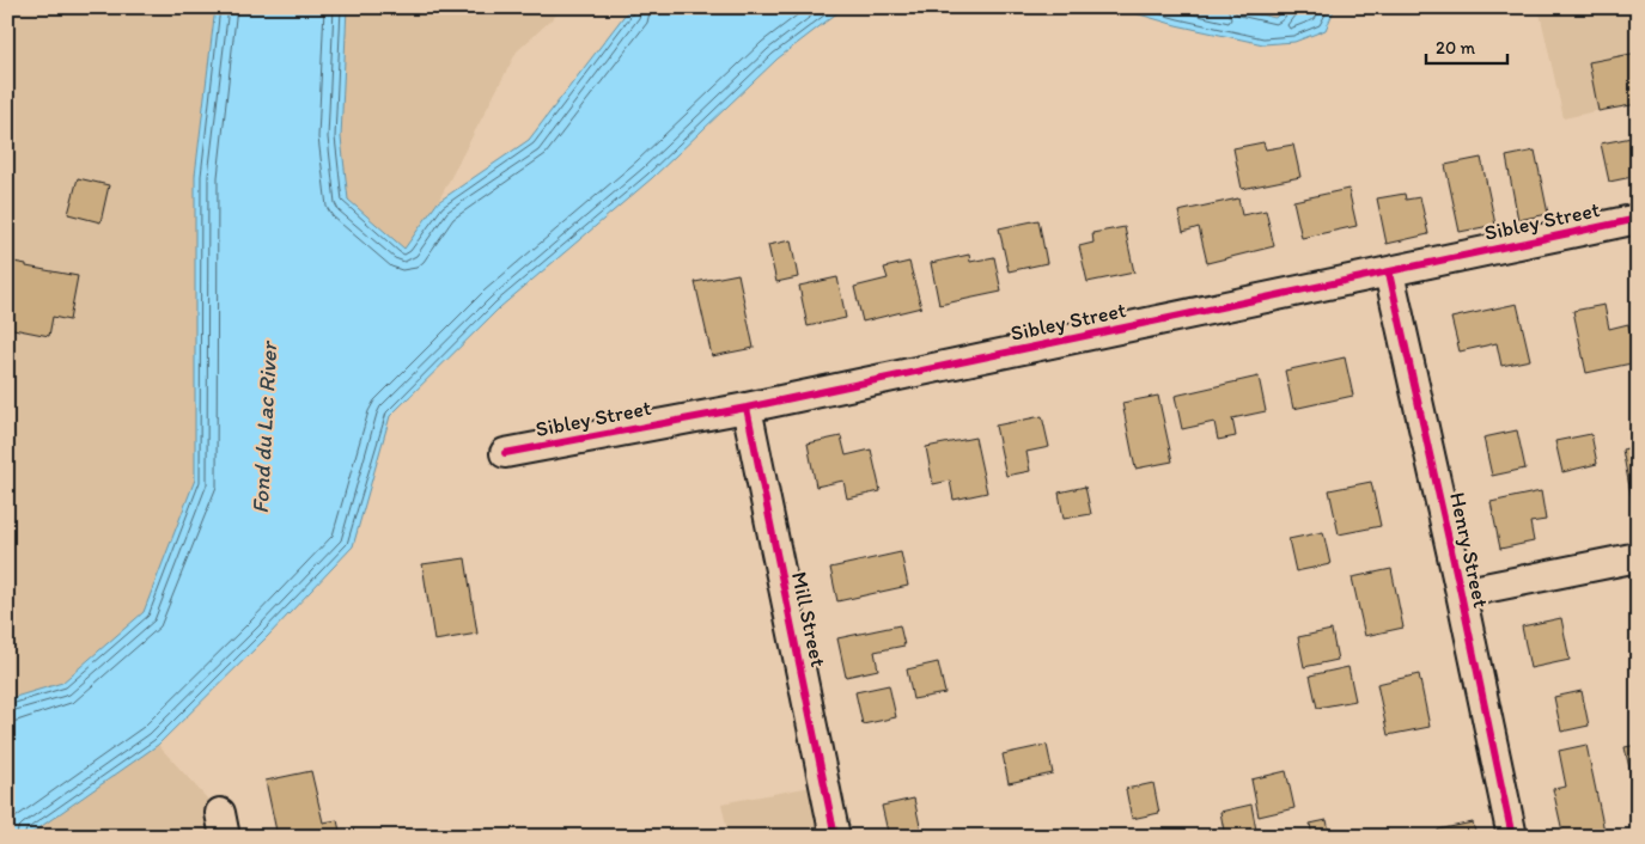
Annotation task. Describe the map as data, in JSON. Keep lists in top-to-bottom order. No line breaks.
{"streets":{"street":["Sibley Street","Henry Street","Mill Street"]},"crossings":[["Sibley Street","Henry Street"],["Sibley Street","Mill Street"]],"water":["Fond du Lac River"],"scale_bar":"20 m"}
